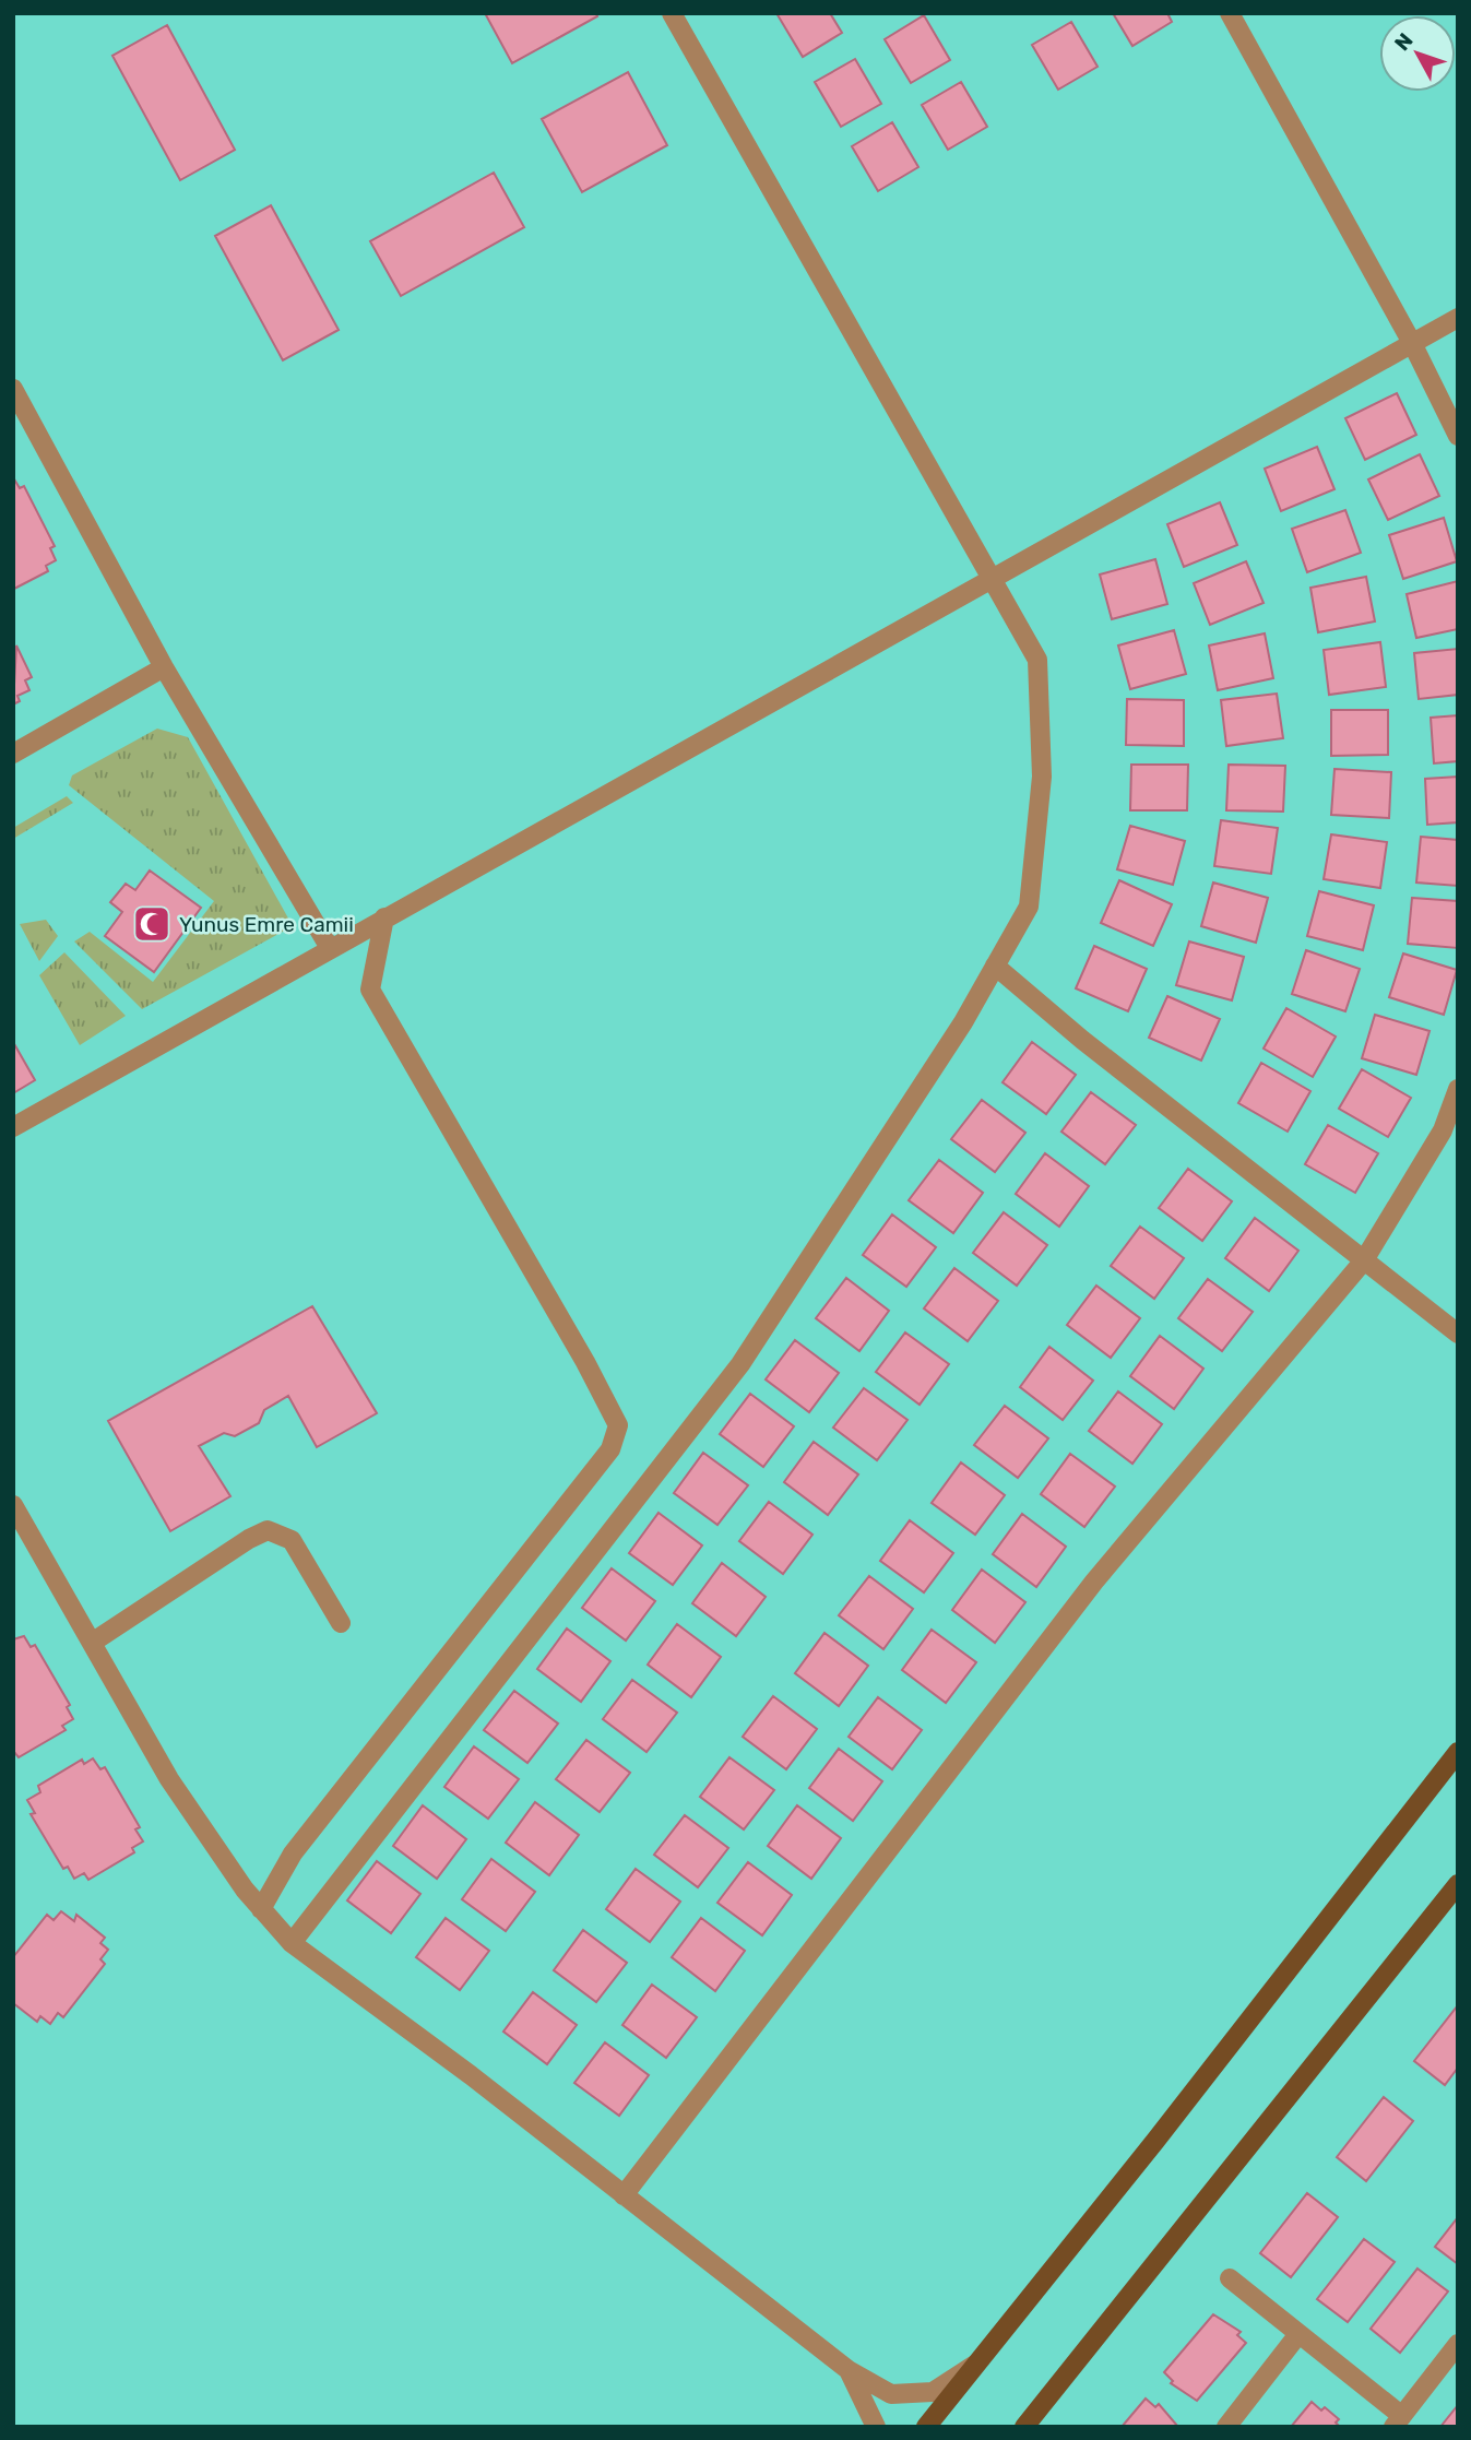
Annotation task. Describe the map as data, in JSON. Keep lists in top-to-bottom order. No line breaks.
{"places":{"mosque":["Yunus Emre Camii"]},"north":"top left"}
